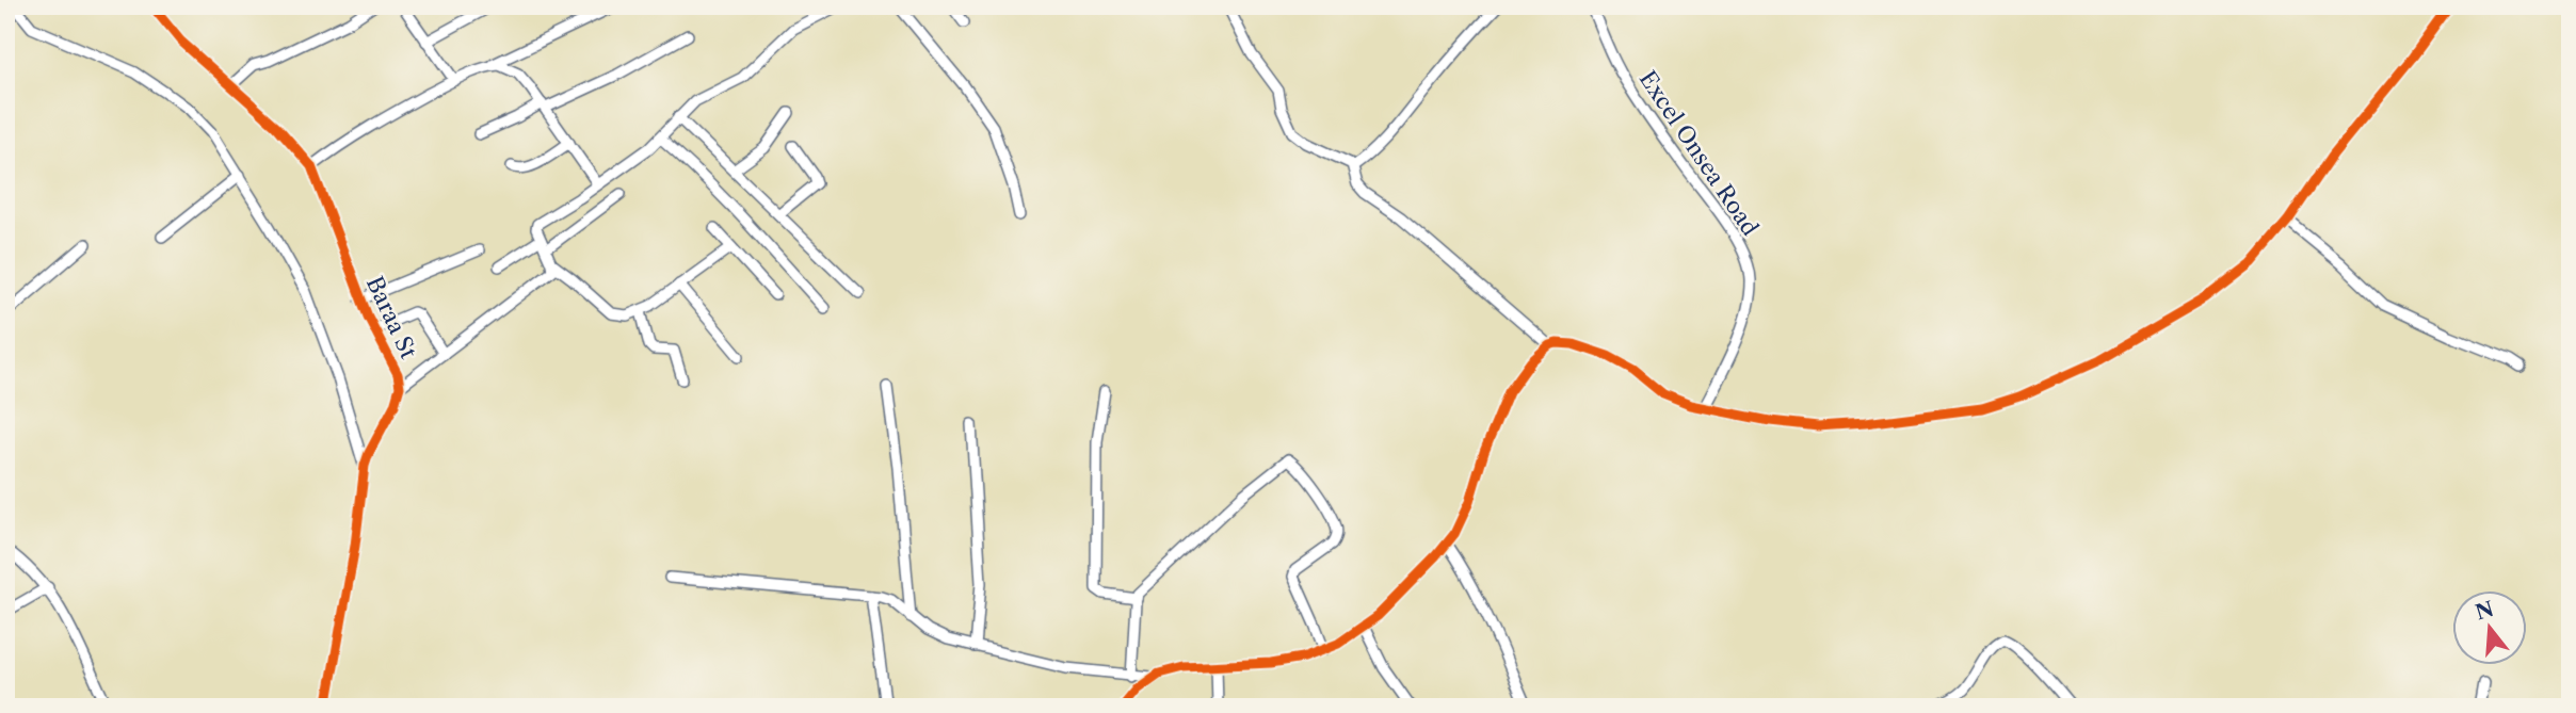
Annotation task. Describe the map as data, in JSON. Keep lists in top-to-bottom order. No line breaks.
{"streets":{"street":["Excel Onsea Road","Baraa St"]},"north":"top"}
